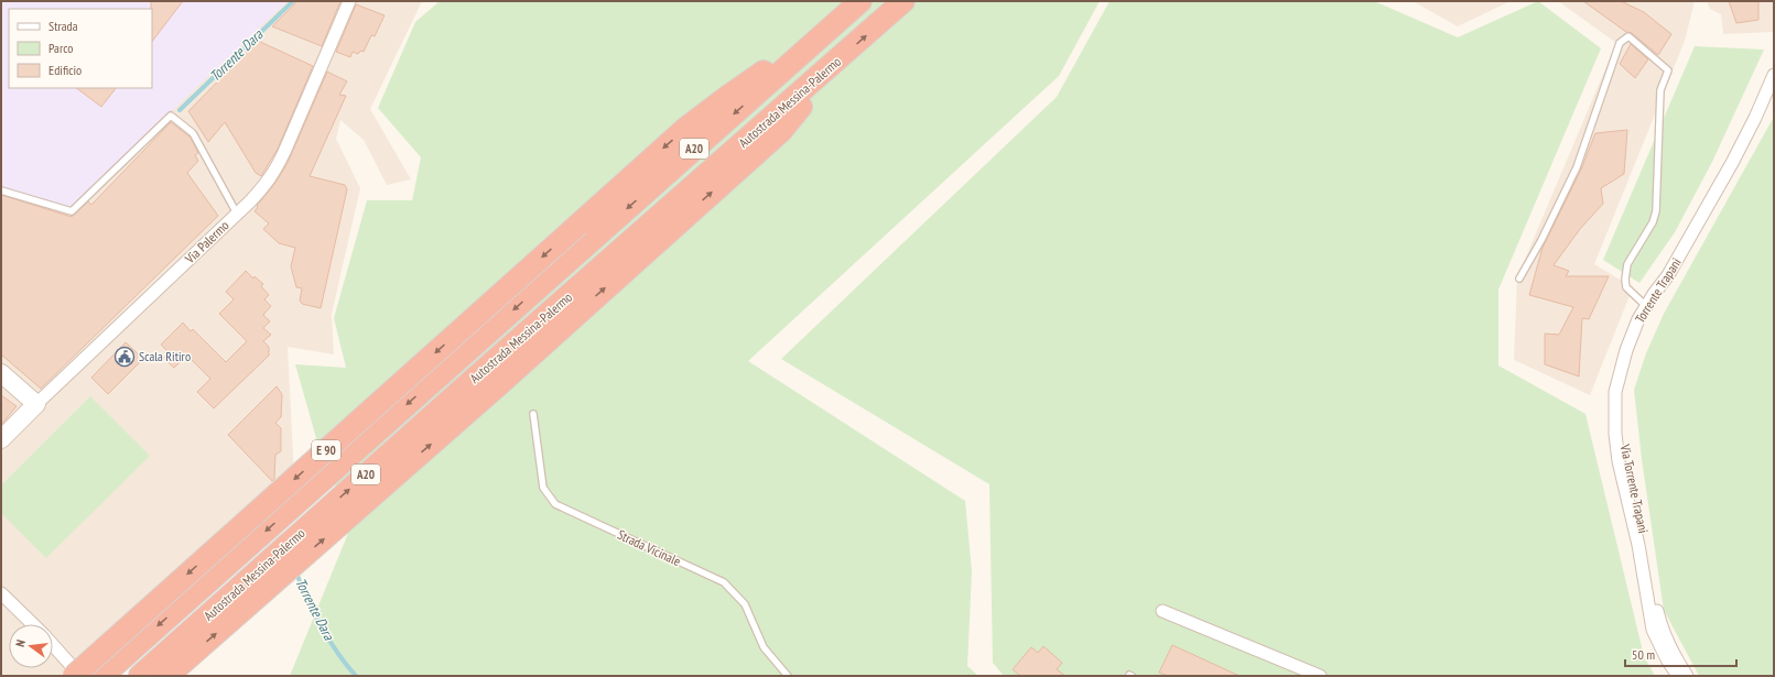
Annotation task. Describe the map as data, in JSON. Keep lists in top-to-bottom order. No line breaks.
{"streets":{"highway":["Autostrada Messina-Palermo","A20","E 90"],"main road":["Via Palermo"],"street":["Torrente Trapani","Via Torrente Trapani"],"lane":["Strada Vicinale"]},"crossings":[["Autostrada Messina-Palermo","E 90"]],"water":["Torrente Dara"],"places":{"public building":["Scala Ritiro"]},"legend":["Strada","Parco","Edificio"],"scale_bar":"50 m","north":"left"}
